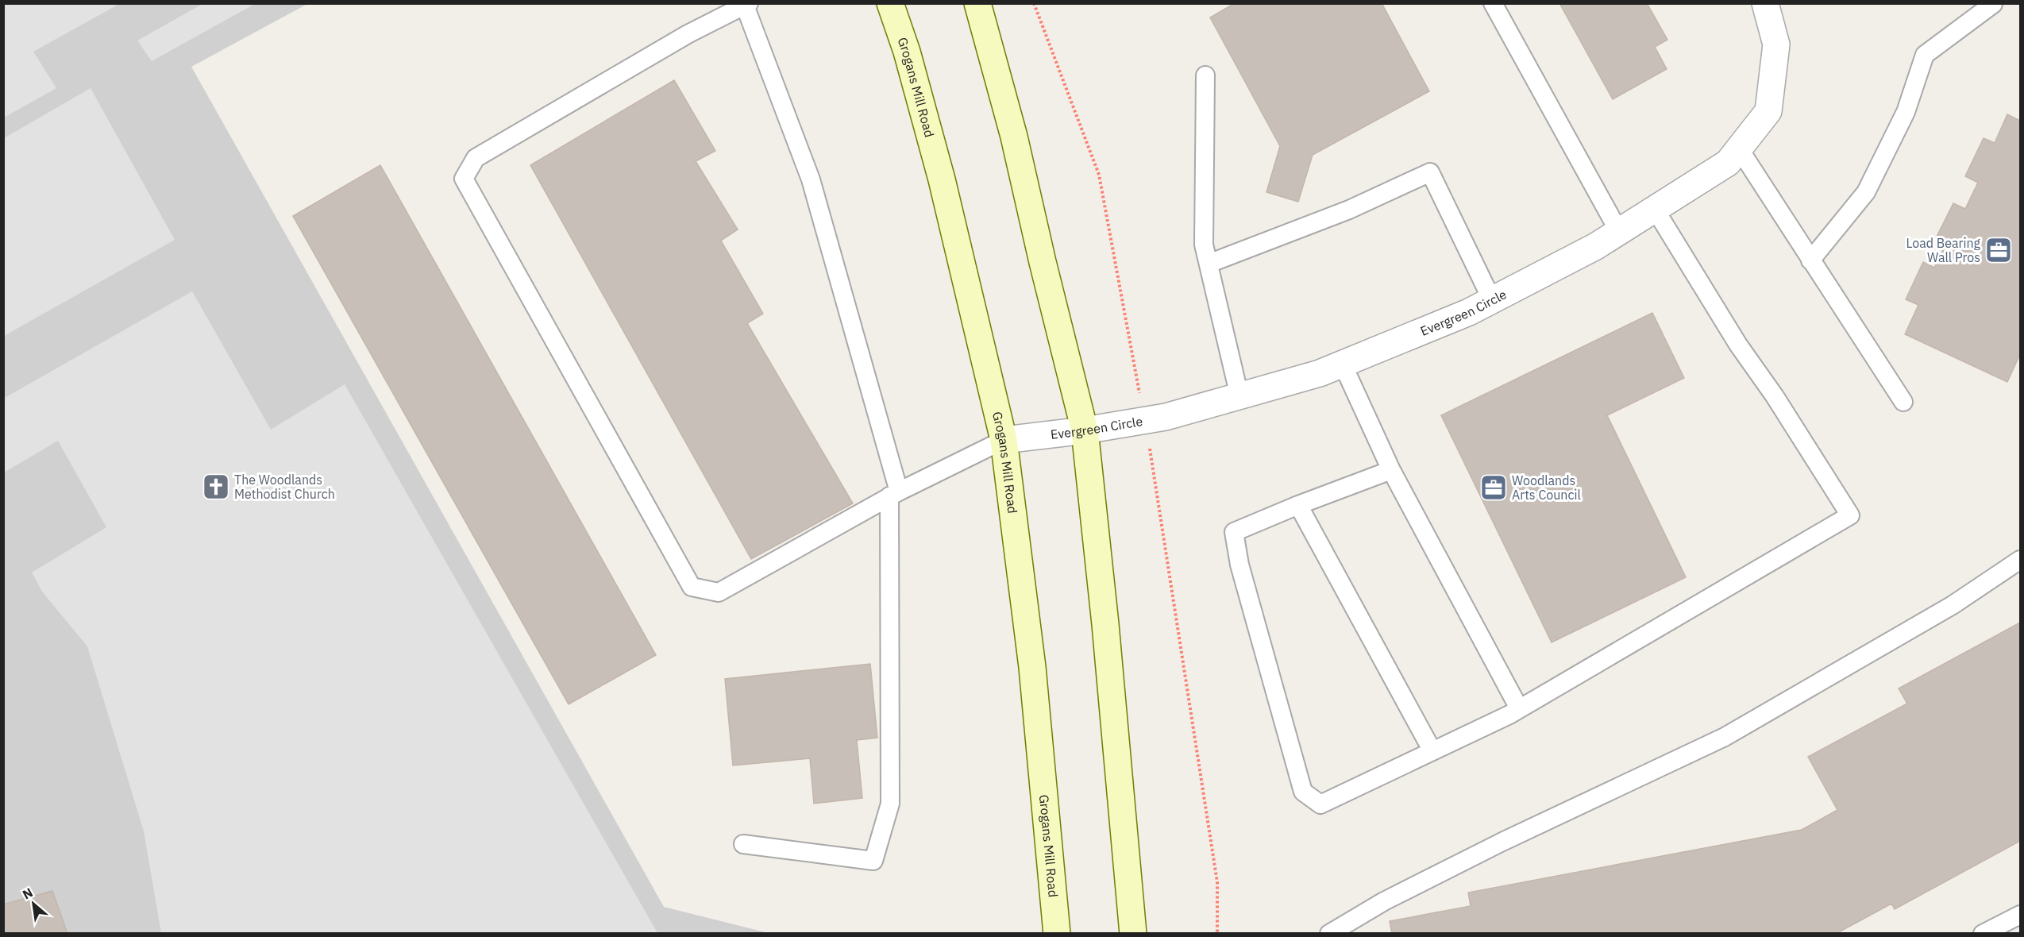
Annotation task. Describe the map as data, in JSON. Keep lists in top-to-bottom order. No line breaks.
{"streets":{"main road":["Grogans Mill Road"],"street":["Evergreen Circle"]},"crossings":[["Grogans Mill Road","Evergreen Circle"]],"places":{"office":["Load Bearing Wall Pros","Woodlands Arts Council"],"church":["The Woodlands Methodist Church"]},"north":"top left"}
